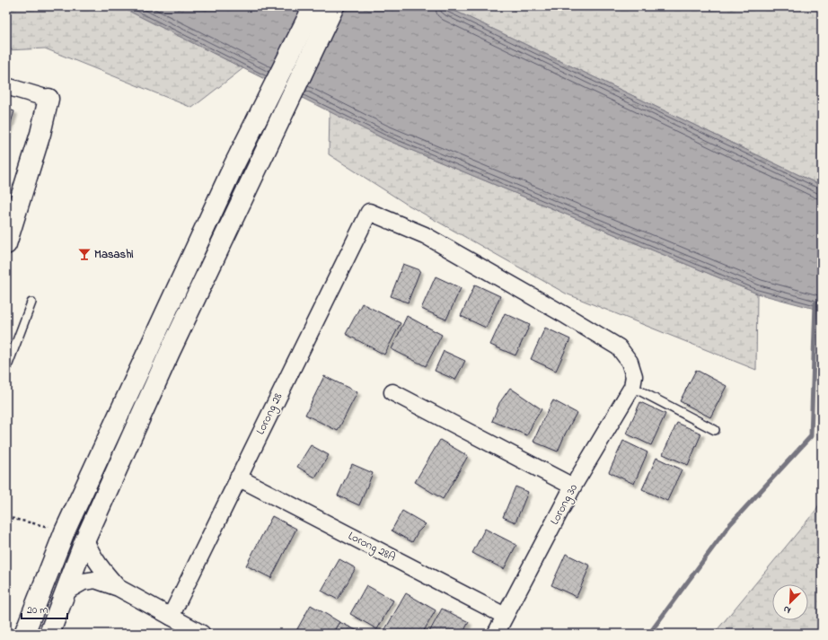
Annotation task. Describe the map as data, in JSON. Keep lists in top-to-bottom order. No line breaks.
{"streets":{"street":["Lorong 28","Lorong 30","Lorong 28A"]},"crossings":[["Lorong 28","Lorong 30"],["Lorong 28","Lorong 28A"],["Lorong 30","Lorong 28A"]],"places":{"bar":["Masashi"]},"scale_bar":"20 m","north":"bottom left"}
